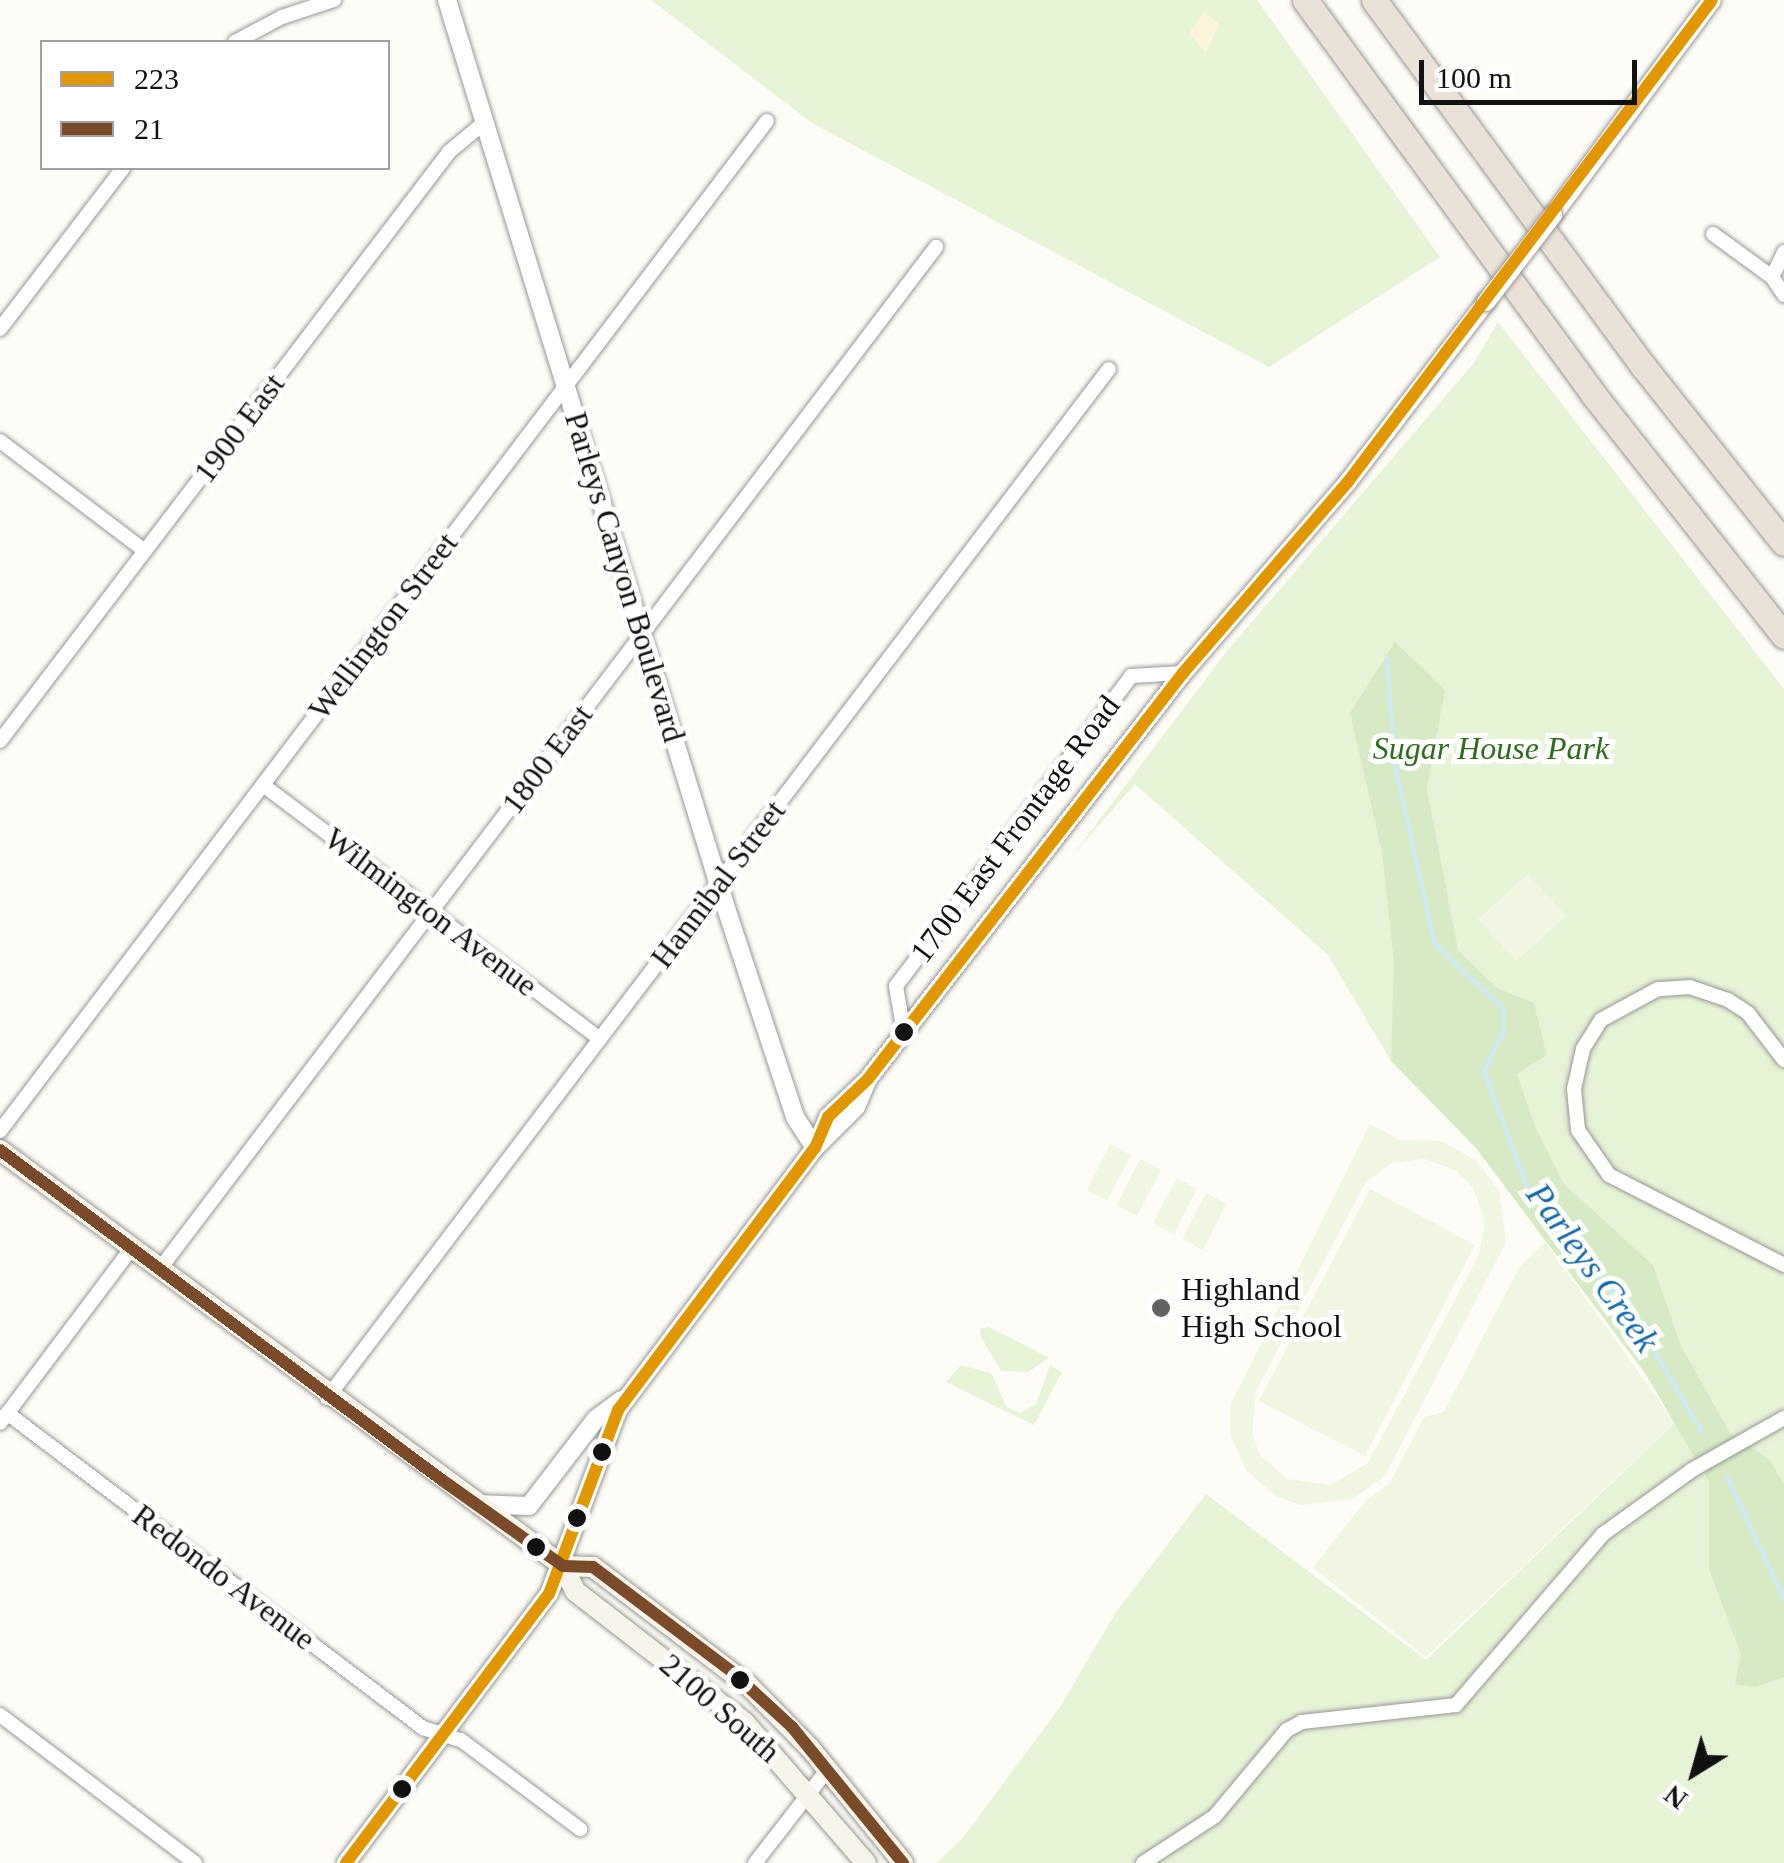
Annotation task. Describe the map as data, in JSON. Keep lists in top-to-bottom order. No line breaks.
{"streets":{"main road":["2100 South"],"street":["1900 East","Parleys Canyon Boulevard","Wellington Street","1800 East","1700 East Frontage Road","Hannibal Street","Wilmington Avenue","Redondo Avenue"]},"crossings":[["1900 East","Parleys Canyon Boulevard"],["Parleys Canyon Boulevard","Wellington Street"],["Parleys Canyon Boulevard","1800 East"],["Parleys Canyon Boulevard","Hannibal Street"],["Wellington Street","Wilmington Avenue"],["1800 East","Wilmington Avenue"],["1800 East","2100 South"],["Hannibal Street","Wilmington Avenue"],["Hannibal Street","2100 South"]],"water":["Parleys Creek"],"parks":["Sugar House Park"],"places":["Highland High School"],"lines":["transit line 223","transit line 21"],"legend":["223","21"],"scale_bar":"100 m","north":"bottom left"}
